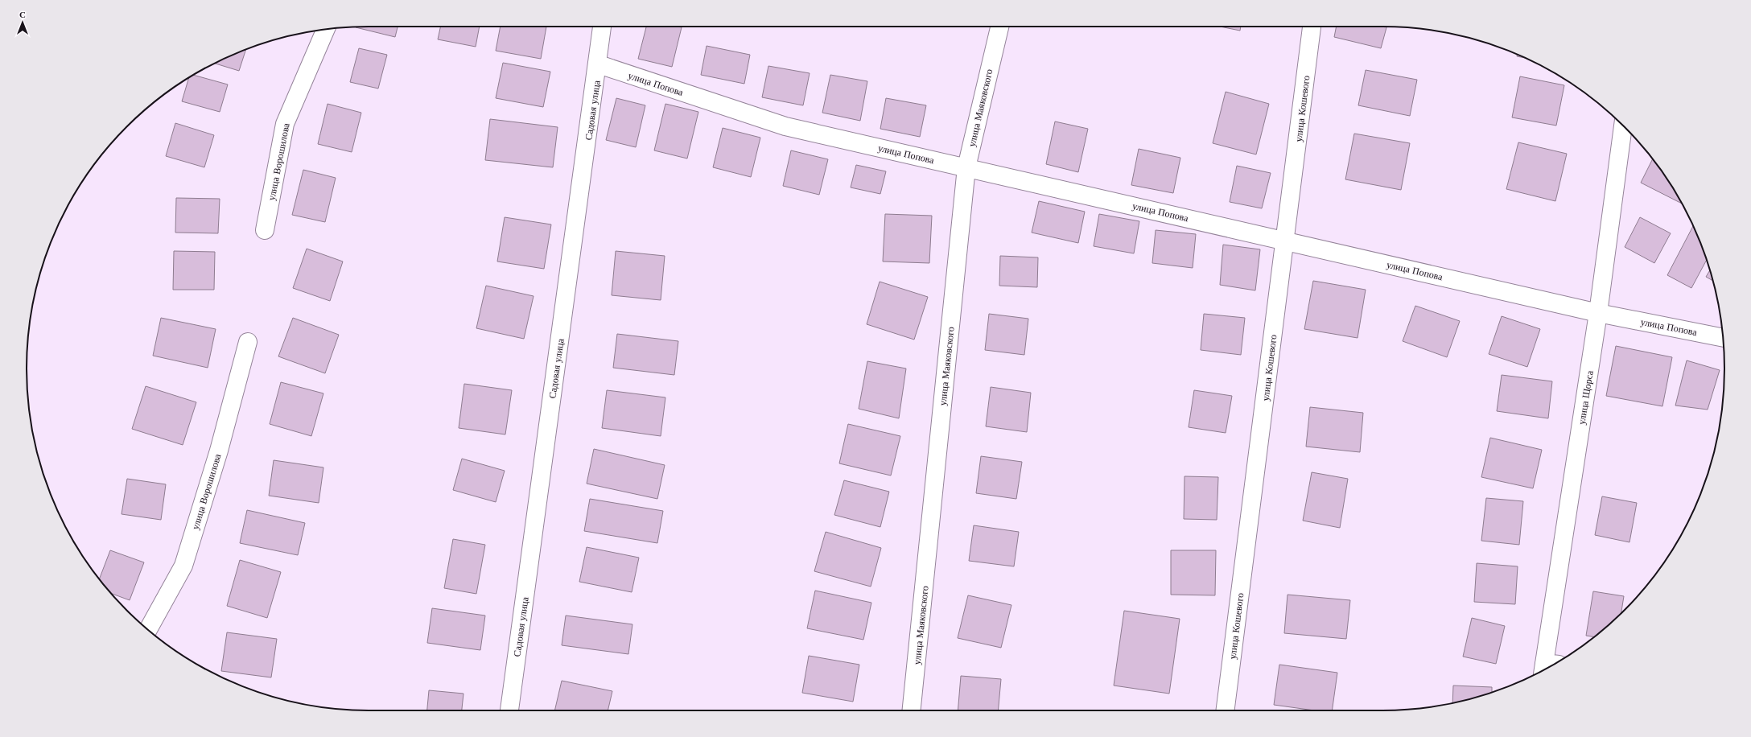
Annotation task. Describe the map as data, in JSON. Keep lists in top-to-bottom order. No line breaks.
{"streets":{"street":["улица Попова","улица Маяковского","улица Кошевого","Садовая улица","улица Ворошилова","улица Щорса"]},"crossings":[["улица Попова","улица Маяковского"],["улица Попова","улица Кошевого"],["улица Попова","Садовая улица"],["улица Попова","улица Щорса"]],"north":"top"}
